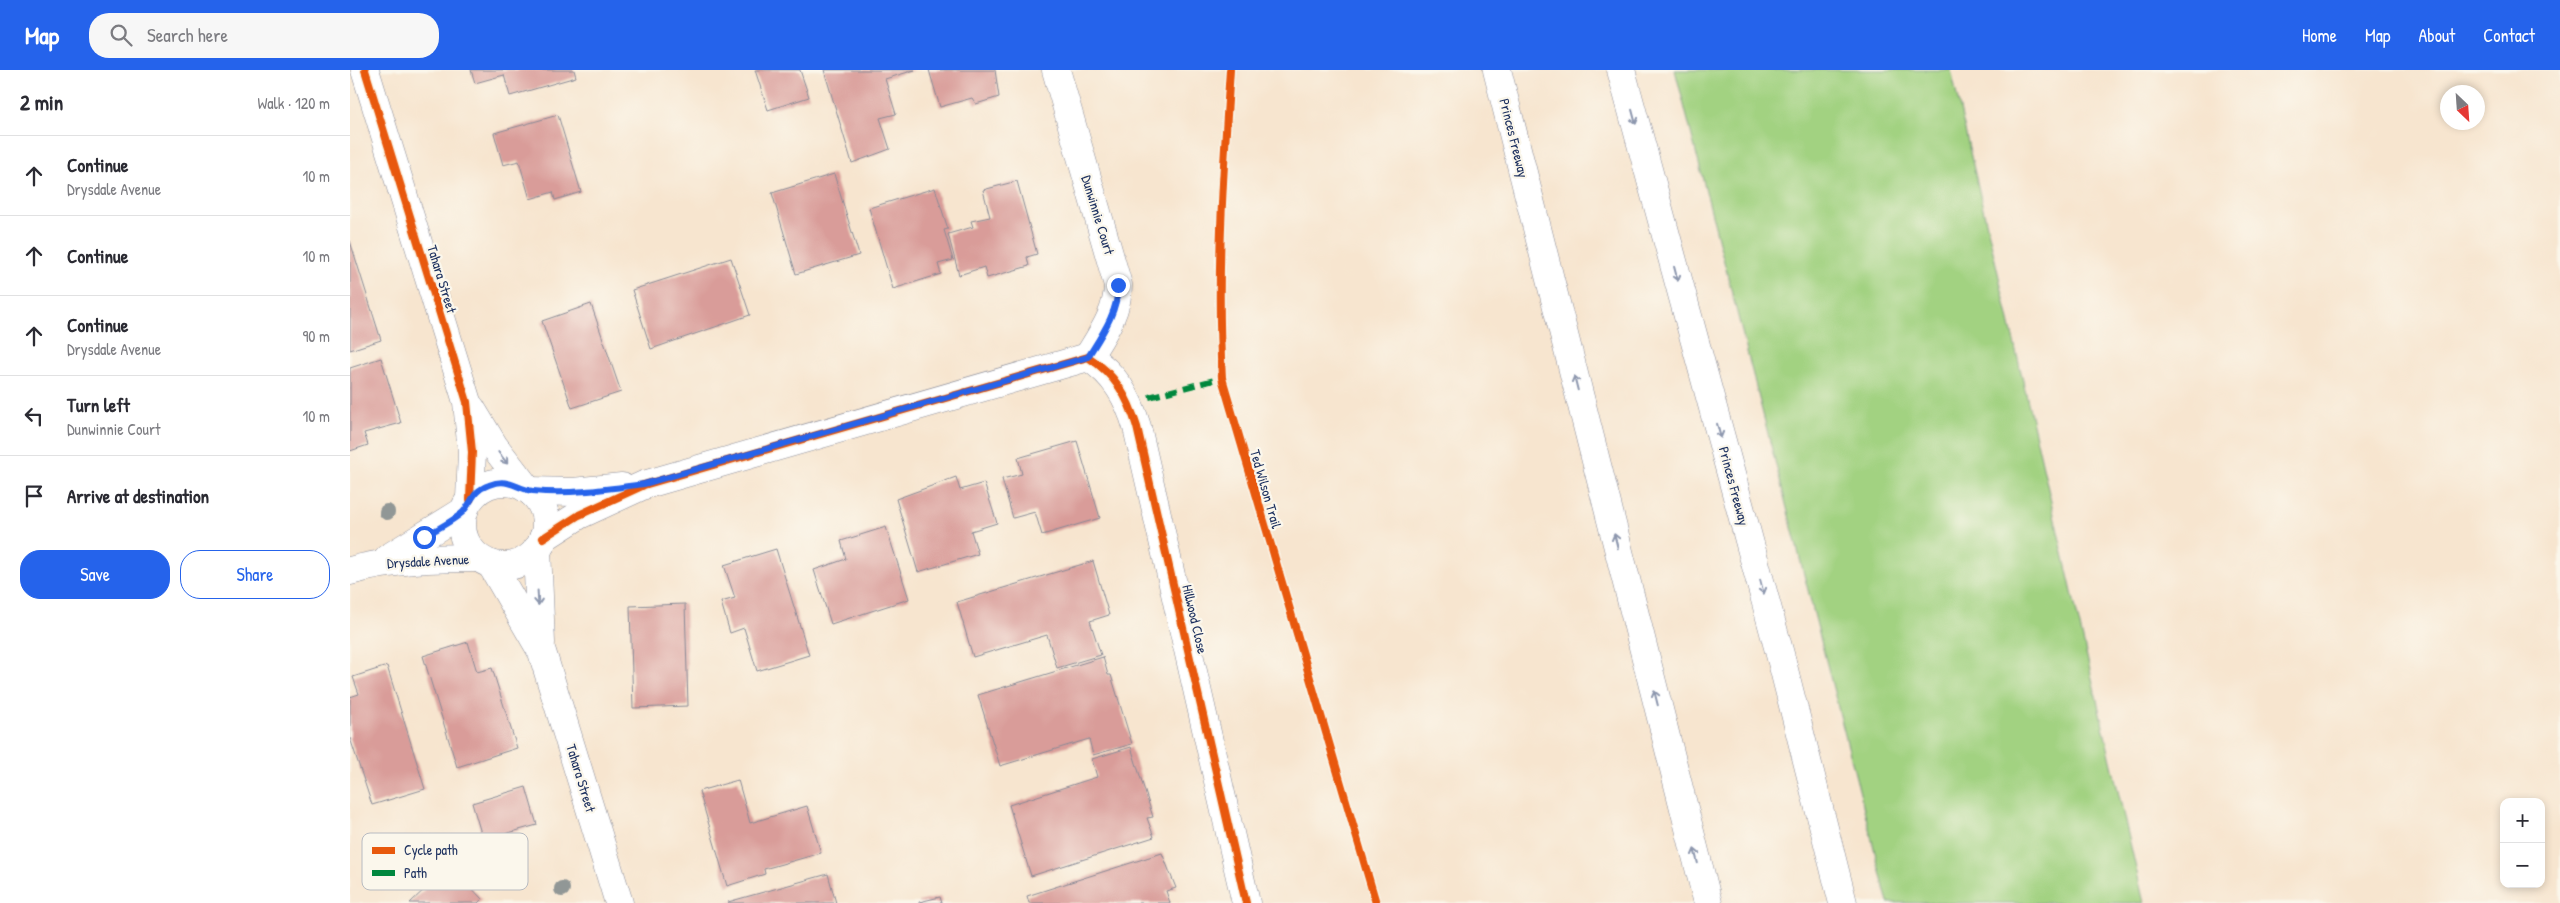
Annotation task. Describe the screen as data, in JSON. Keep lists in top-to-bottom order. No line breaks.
{"streets":{"main road":["Princes Freeway","Dunwinnie Court","Tahara Street","Drysdale Avenue","Hillwood Close"],"cycle path":["Ted Wilson Trail"]},"crossings":[["Dunwinnie Court","Hillwood Close"],["Tahara Street","Drysdale Avenue"]],"legend":["Cycle path","Path"],"north":"bottom right","page":{"header":"Map","search":"Search here","nav":["Home","Map","About","Contact"],"heading":["2 min","Walk · 120 m"],"list":[["Continue","Drysdale Avenue","10 m"],["Continue","10 m"],["Continue","Drysdale Avenue","90 m"],["Turn left","Dunwinnie Court","10 m"],"Arrive at destination"],"buttons":["Save","Share"],"map_buttons":["+","−"]}}
